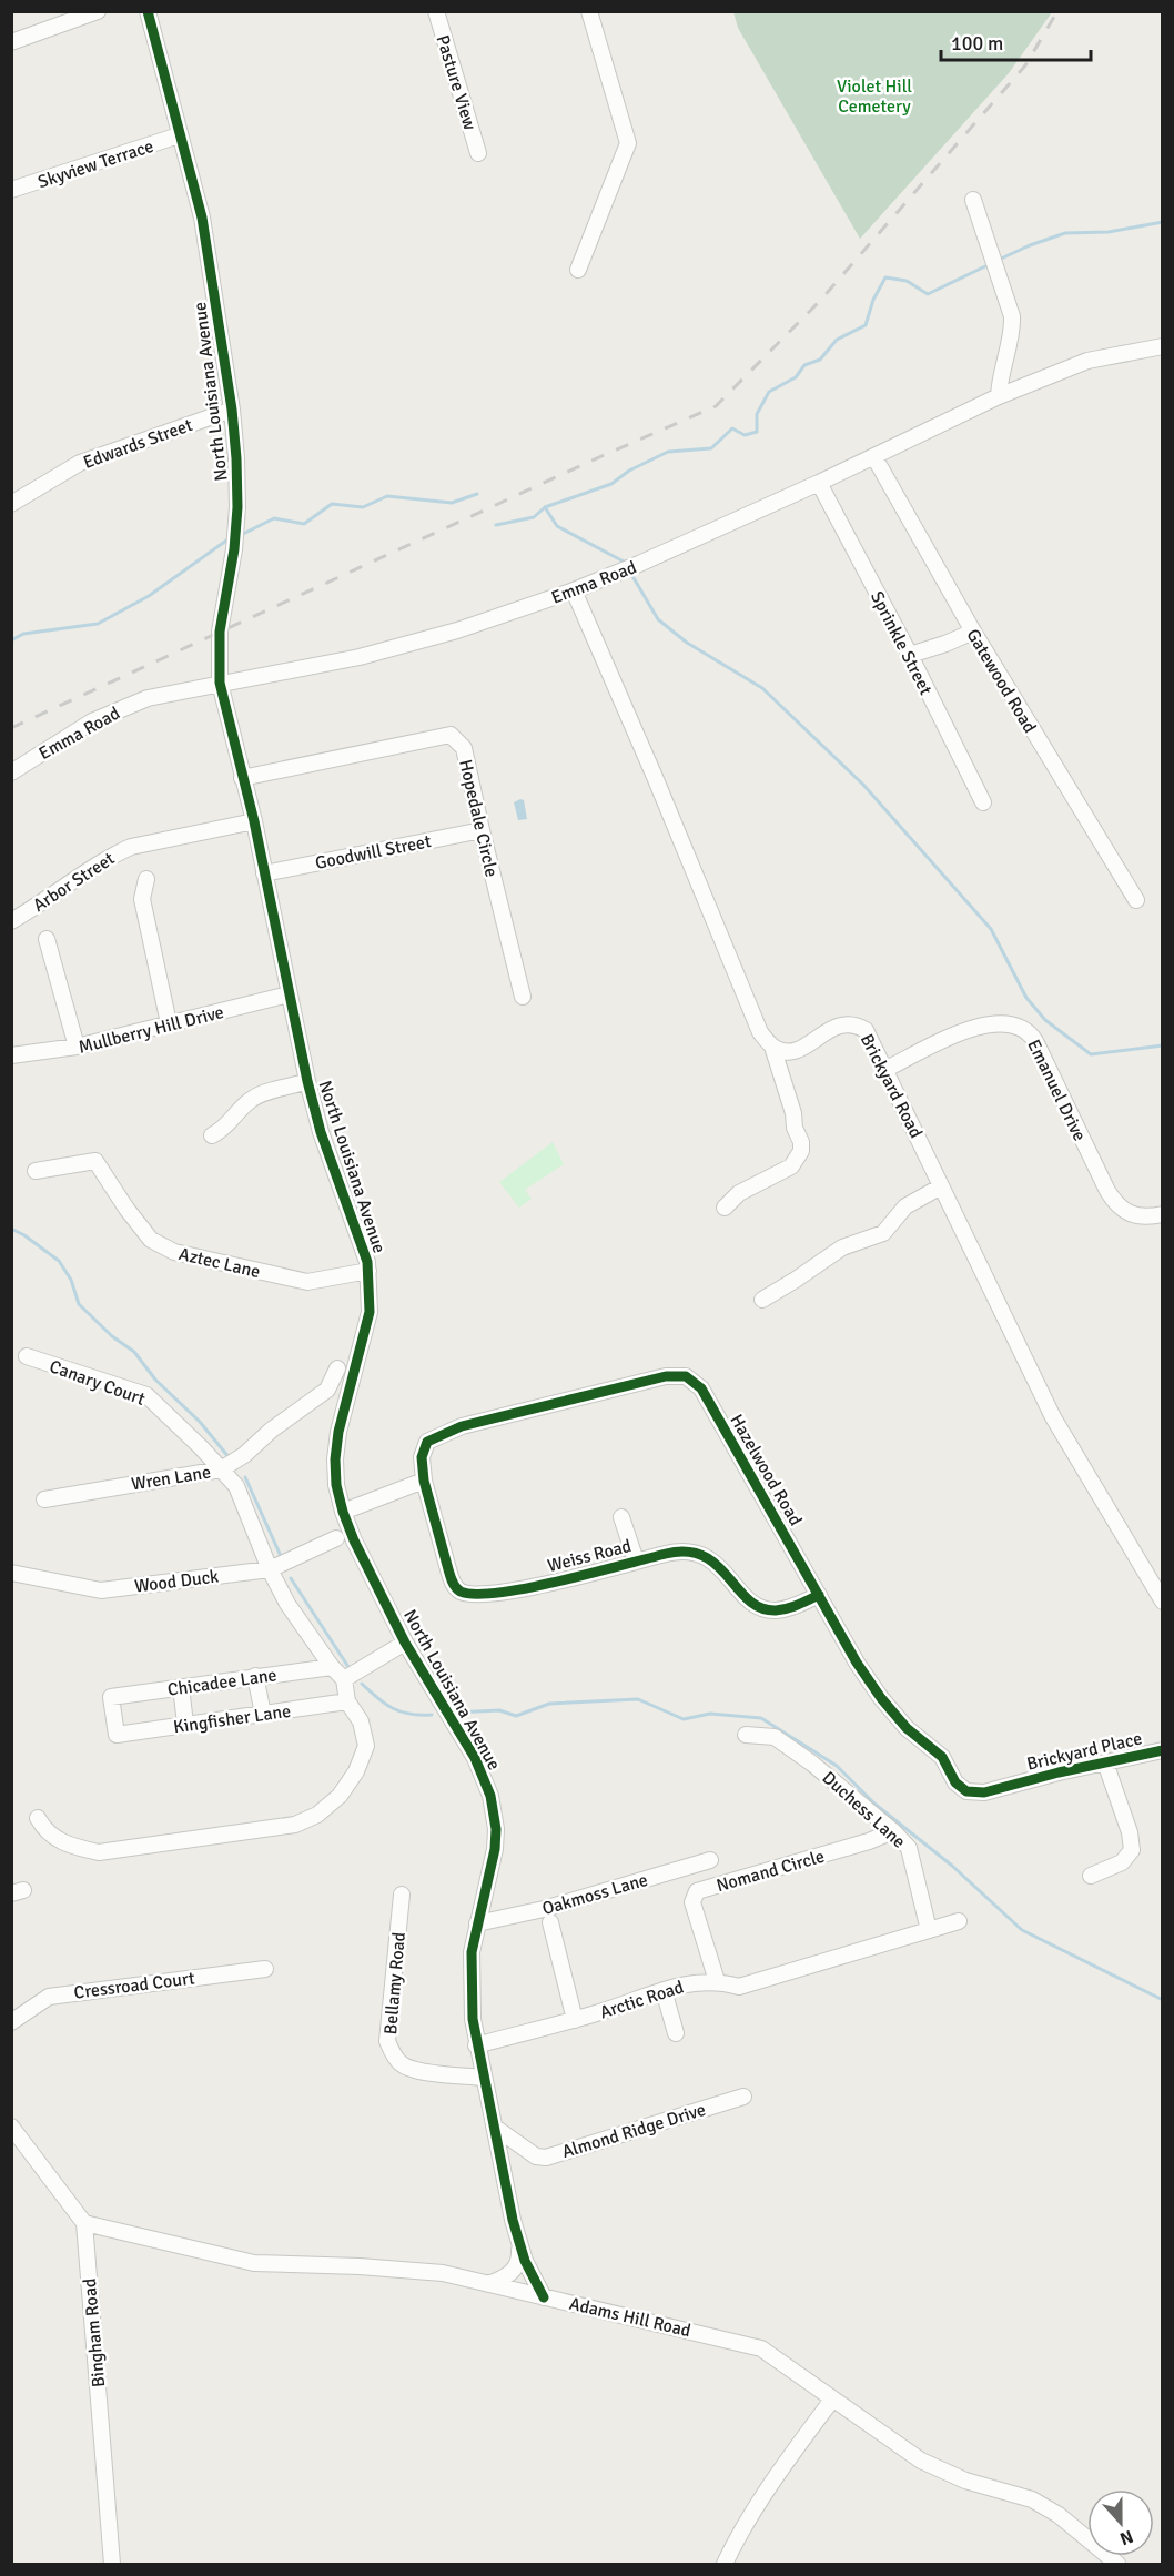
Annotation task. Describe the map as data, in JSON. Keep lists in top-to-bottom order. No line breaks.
{"streets":{"street":["Pasture View","Skyview Terrace","North Louisiana Avenue","Edwards Street","Emma Road","Sprinkle Street","Gatewood Road","Hopedale Circle","Goodwill Street","Arbor Street","Mullberry Hill Drive","Brickyard Road","Emanuel Drive","Aztec Lane","Canary Court","Hazelwood Road","Wren Lane","Weiss Road","Wood Duck","Chicadee Lane","Kingfisher Lane","Brickyard Place","Duchess Lane","Nomand Circle","Oakmoss Lane","Bellamy Road","Cressroad Court","Arctic Road","Almond Ridge Drive","Adams Hill Road","Bingham Road"]},"crossings":[["Skyview Terrace","North Louisiana Avenue"],["North Louisiana Avenue","Edwards Street"],["North Louisiana Avenue","Emma Road"],["North Louisiana Avenue","Hopedale Circle"],["North Louisiana Avenue","Goodwill Street"],["North Louisiana Avenue","Arbor Street"],["North Louisiana Avenue","Mullberry Hill Drive"],["North Louisiana Avenue","Aztec Lane"],["North Louisiana Avenue","Oakmoss Lane"],["North Louisiana Avenue","Bellamy Road"],["North Louisiana Avenue","Arctic Road"],["North Louisiana Avenue","Almond Ridge Drive"],["North Louisiana Avenue","Adams Hill Road"],["Emma Road","Sprinkle Street"],["Emma Road","Gatewood Road"],["Hopedale Circle","Goodwill Street"],["Brickyard Road","Emanuel Drive"],["Canary Court","Wren Lane"],["Canary Court","Wood Duck"],["Canary Court","Chicadee Lane"],["Hazelwood Road","Weiss Road"],["Hazelwood Road","Brickyard Place"],["Chicadee Lane","Kingfisher Lane"],["Duchess Lane","Nomand Circle"],["Duchess Lane","Arctic Road"],["Nomand Circle","Arctic Road"],["Adams Hill Road","Bingham Road"]],"parks":["Violet Hill Cemetery"],"scale_bar":"100 m","north":"bottom"}
